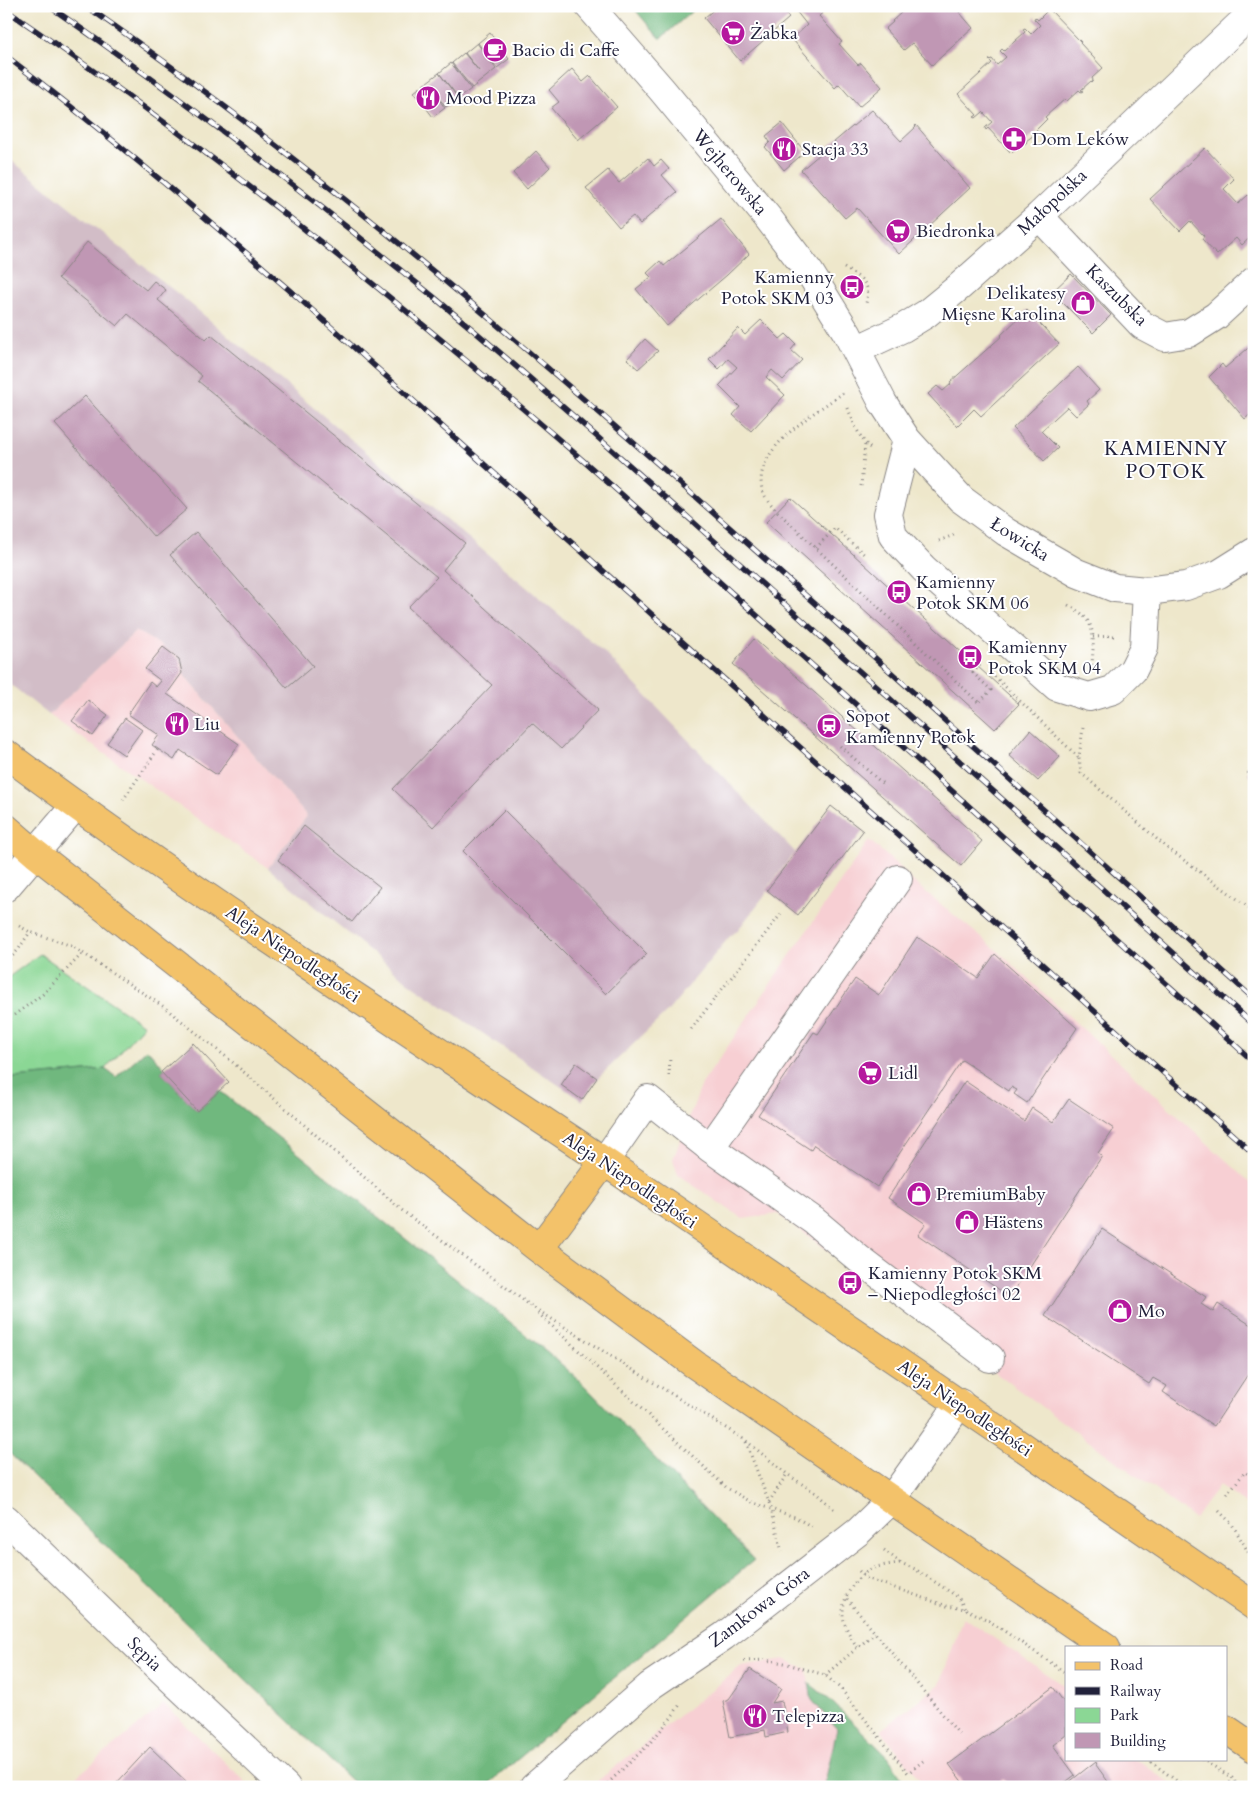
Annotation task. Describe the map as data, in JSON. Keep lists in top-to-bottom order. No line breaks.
{"streets":{"main road":["Aleja Niepodległości"],"street":["Wejherowska","Małopolska","Kaszubska","Łowicka","Zamkowa Góra","Sępia"]},"crossings":[["Wejherowska","Małopolska"],["Wejherowska","Łowicka"],["Małopolska","Kaszubska"],["Małopolska","Łowicka"],["Aleja Niepodległości","Zamkowa Góra"]],"districts":["KAMIENNY POTOK"],"places":{"supermarket":["Żabka","Biedronka","Lidl"],"cafe":["Bacio di Caffe"],"restaurant":["Mood Pizza","Stacja 33","Liu","Telepizza"],"pharmacy":["Dom Leków"],"bus stop":["Kamienny Potok SKM 03","Kamienny Potok SKM 06","Kamienny Potok SKM 04","Kamienny Potok SKM – Niepodległości 02"],"shop":["Delikatesy Mięsne Karolina","PremiumBaby","Hästens","Mo"],"station":["Sopot Kamienny Potok"]},"legend":["Road","Railway","Park","Building"]}
